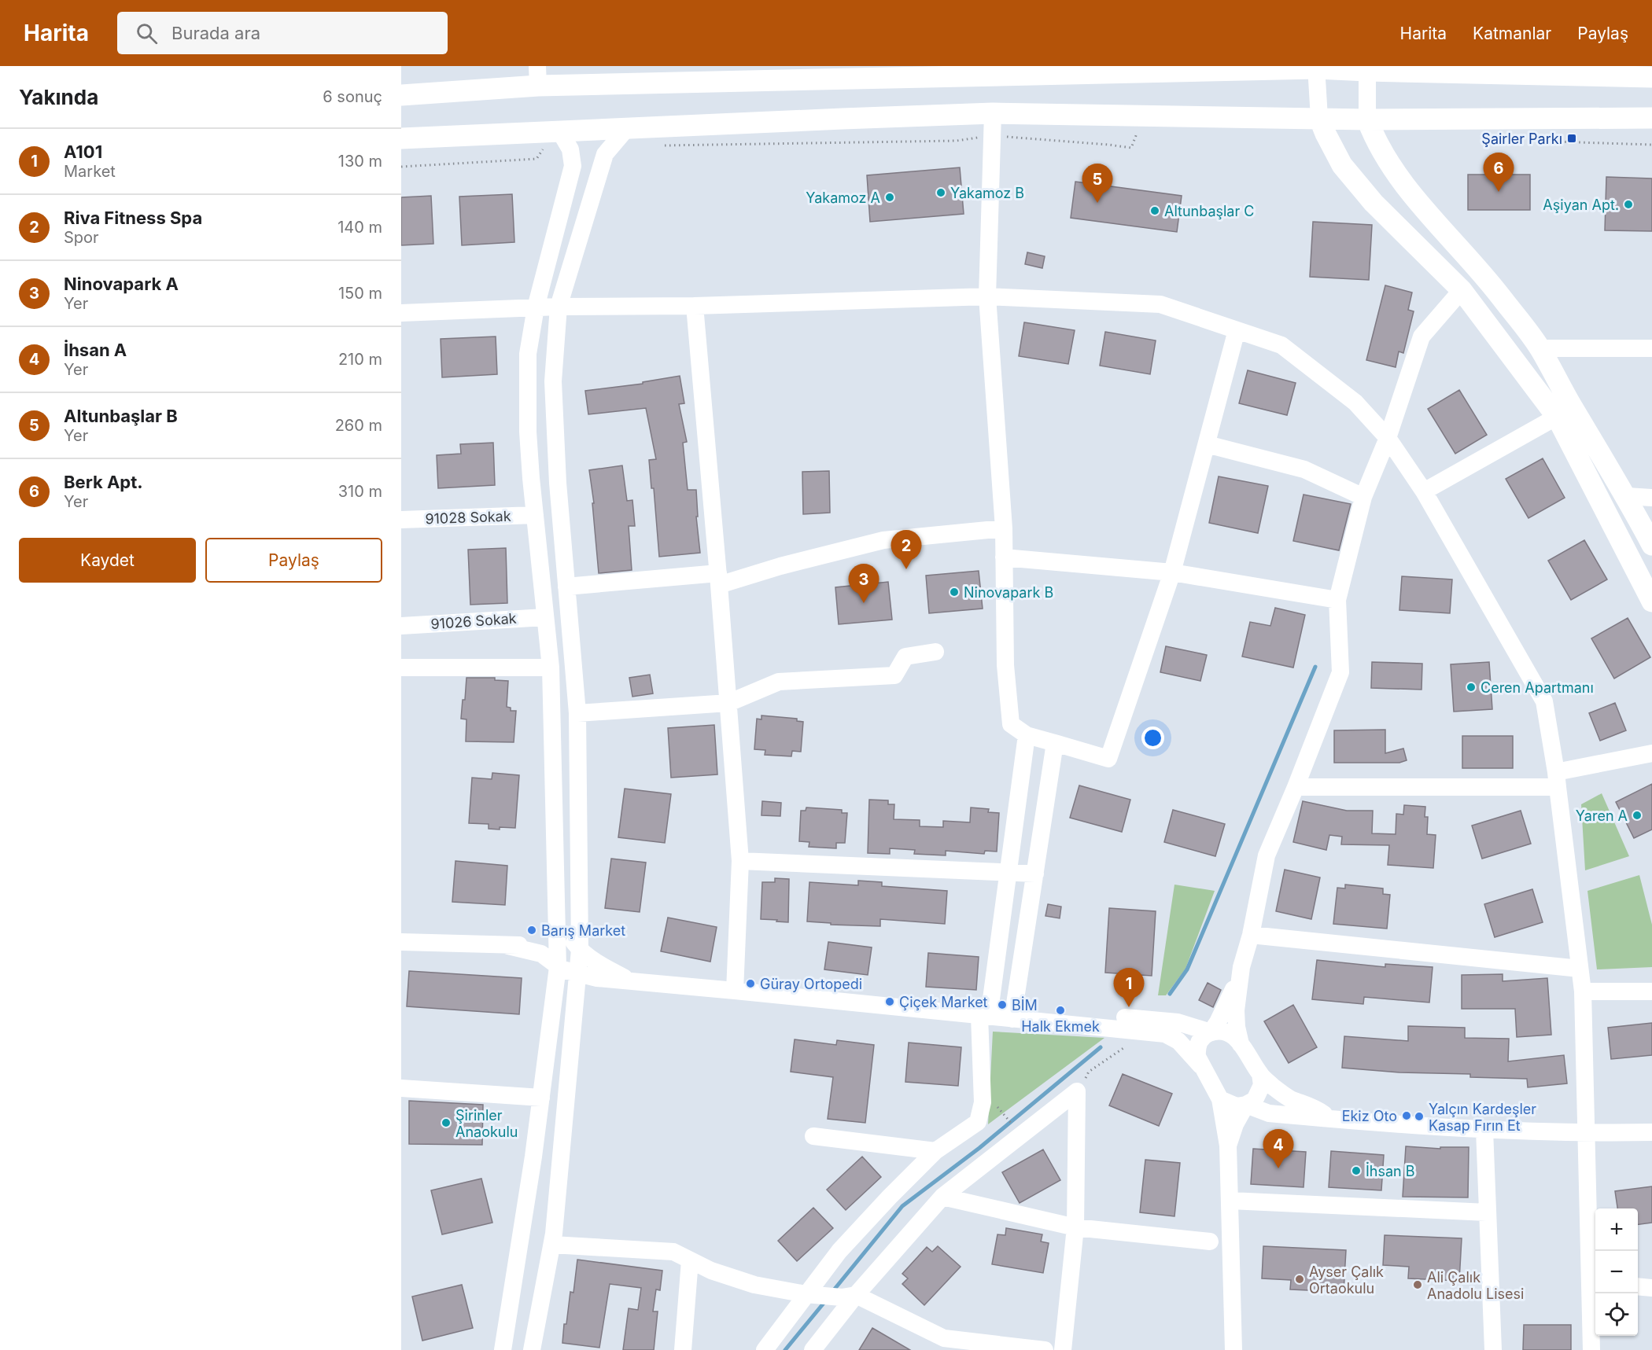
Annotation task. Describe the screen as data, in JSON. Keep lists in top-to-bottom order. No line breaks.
{"streets":{"street":["91028 Sokak","91026 Sokak"]},"places":{"transit":["Şairler Parkı"],"other":["Yakamoz B","Yakamoz A","Aşiyan Apt.","Altunbaşlar C","Ninovapark B","Ceren Apartmanı","Yaren A","Barış Market","Güray Ortopedi","Çiçek Market","BİM","Halk Ekmek","Ekiz Oto","Yalçın Kardeşler Kasap Fırın Et","Şirinler Anaokulu","İhsan B","Ayser Çalık Ortaokulu","Ali Çalık Anadolu Lisesi"]},"page":{"header":"Harita","search":"Burada ara","nav":["Harita","Katmanlar","Paylaş"],"heading":["Yakında","6 sonuç"],"list":[{"mark":"1","name":"A101","note":"Market","value":"130 m"},{"mark":"2","name":"Riva Fitness Spa","note":"Spor","value":"140 m"},{"mark":"3","name":"Ninovapark A","note":"Yer","value":"150 m"},{"mark":"4","name":"İhsan A","note":"Yer","value":"210 m"},{"mark":"5","name":"Altunbaşlar B","note":"Yer","value":"260 m"},{"mark":"6","name":"Berk Apt.","note":"Yer","value":"310 m"}],"pins":["6","5","2","3","1","4"],"buttons":["Kaydet","Paylaş"],"map_buttons":["+","−"]}}
